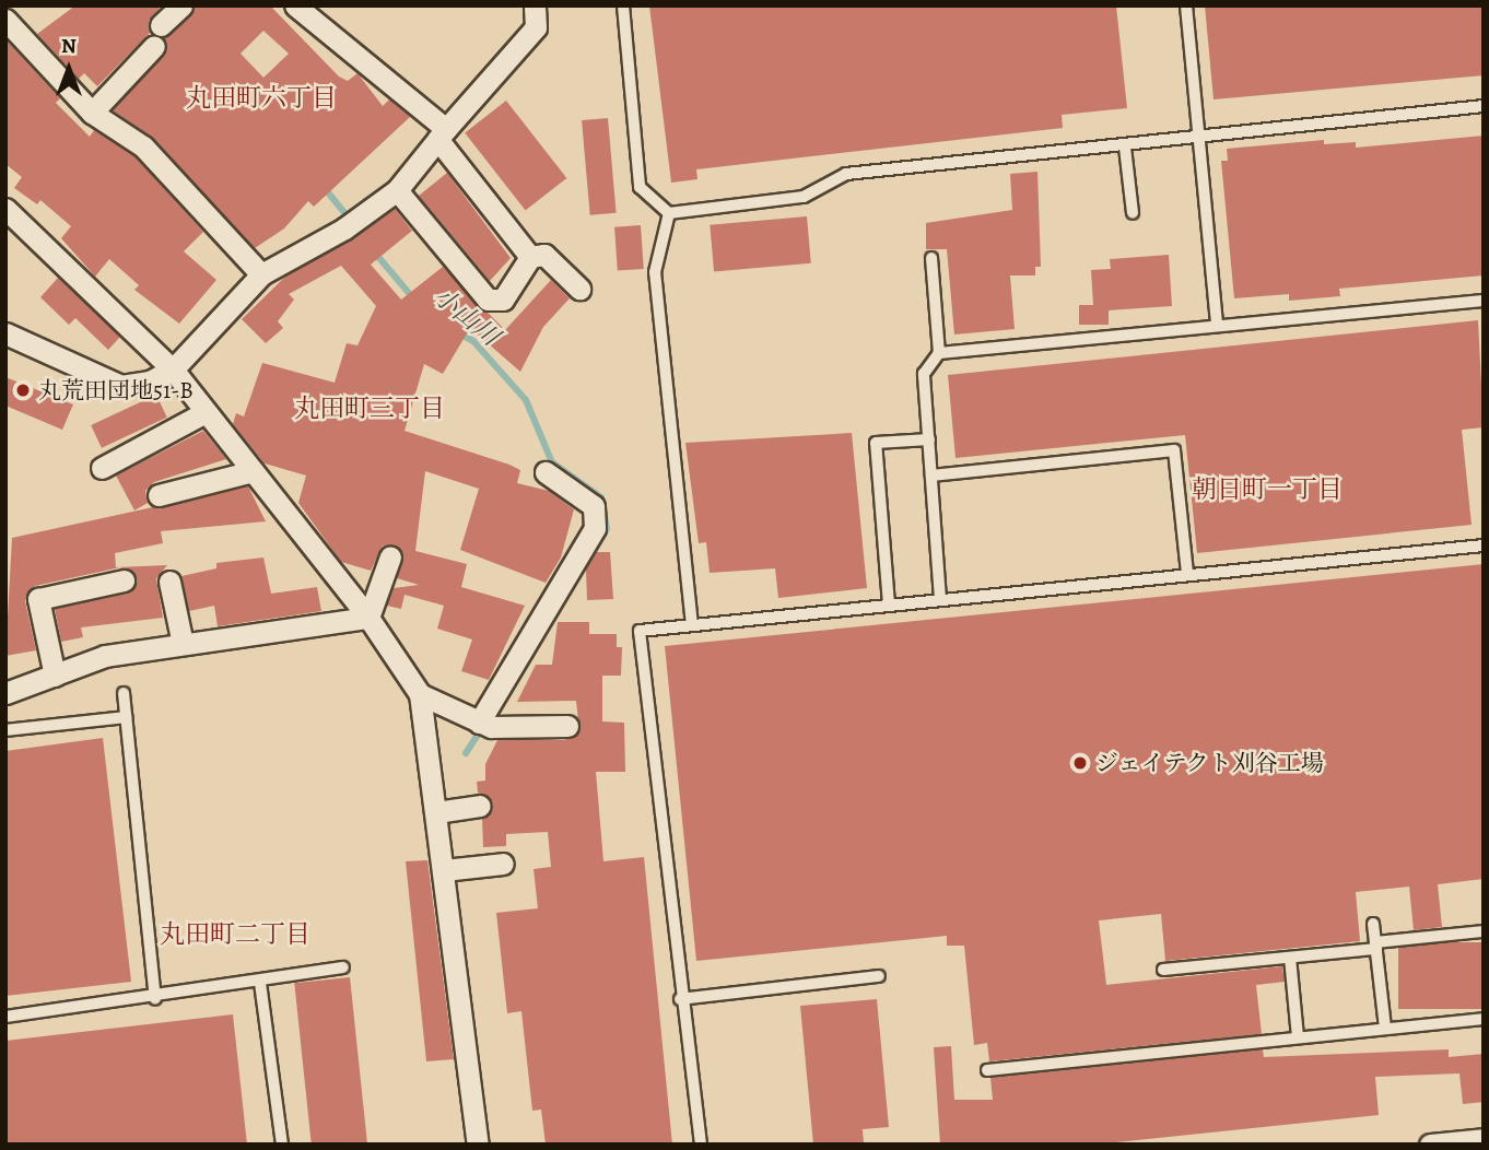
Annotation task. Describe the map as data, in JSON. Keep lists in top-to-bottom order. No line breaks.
{"districts":["丸田町六丁目","丸田町三丁目","朝日町一丁目","丸田町二丁目"],"water":["小山川"],"places":["丸荒田団地51-B","ジェイテクト刈谷工場"],"north":"top"}
